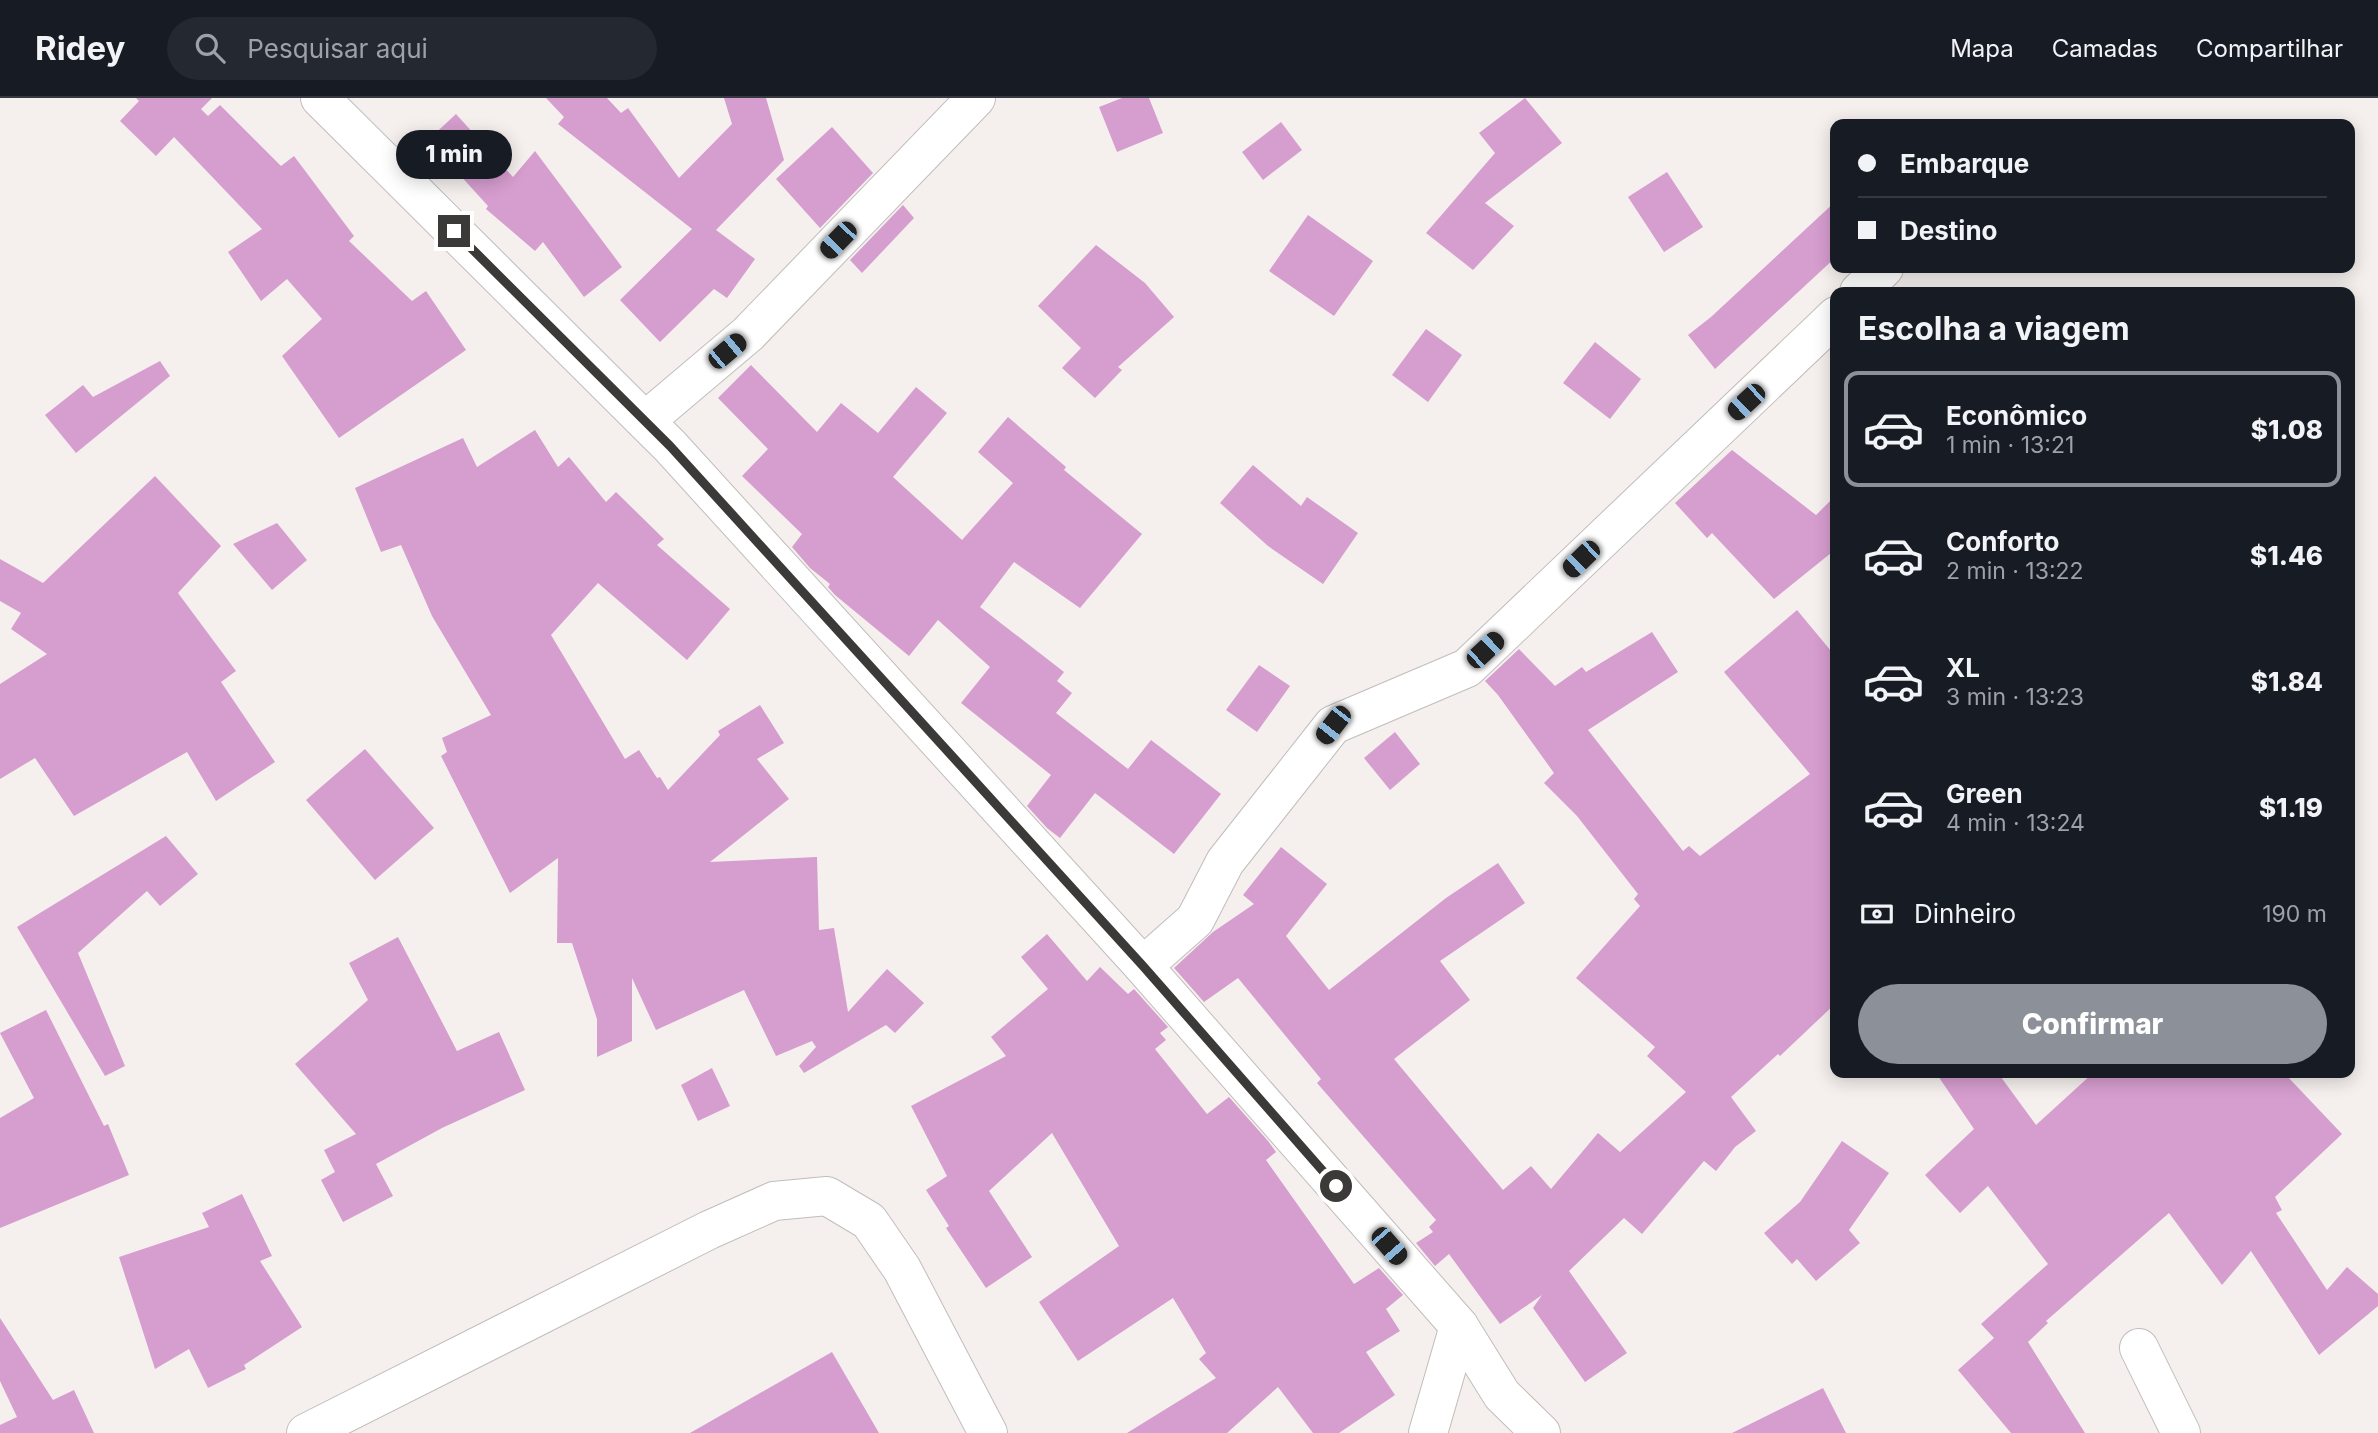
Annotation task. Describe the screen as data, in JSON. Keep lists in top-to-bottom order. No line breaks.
{"page":{"header":"Ridey","search":"Pesquisar aqui","nav":["Mapa","Camadas","Compartilhar"],"banner":["Embarque","Destino"],"bubble":"1 min","heading":"Escolha a viagem","list":[{"name":"Econômico","note":"1 min · 13:21","value":"$1.08"},{"name":"Conforto","note":"2 min · 13:22","value":"$1.46"},{"name":"XL","note":"3 min · 13:23","value":"$1.84"},{"name":"Green","note":"4 min · 13:24","value":"$1.19"}],"pay":["Dinheiro","190 m"],"buttons":"Confirmar"}}
